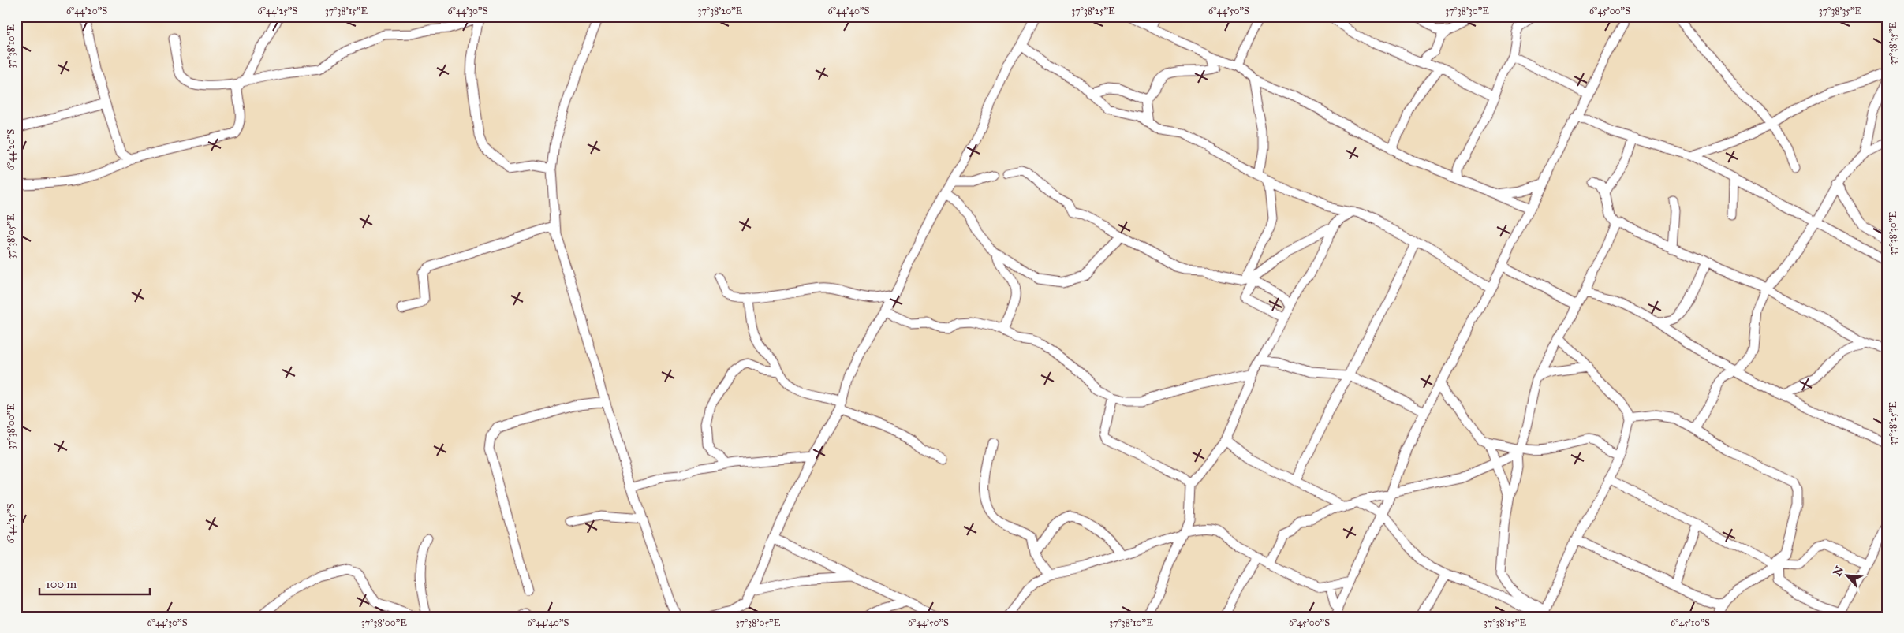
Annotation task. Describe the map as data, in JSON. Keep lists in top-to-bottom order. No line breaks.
{"scale_bar":"100 m","north":"top left","coordinates":["6°44'20\"S","6°44'25\"S","37°38'15\"E","6°44'30\"S","37°38'20\"E","6°44'40\"S","37°38'25\"E","6°44'50\"S","37°38'30\"E","6°45'00\"S","37°38'35\"E","37°38'10\"E","37°38'05\"E","37°38'00\"E","6°45'10\"S"]}
